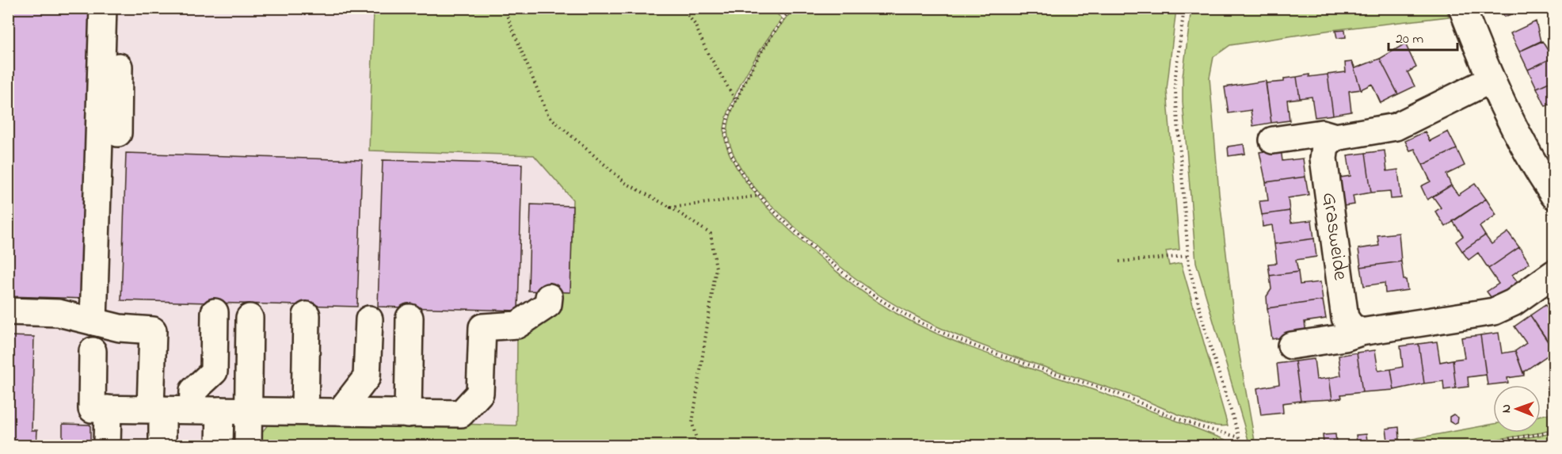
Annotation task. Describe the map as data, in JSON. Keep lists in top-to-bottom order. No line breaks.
{"streets":{"street":["Grasweide"]},"scale_bar":"20 m","north":"left"}
